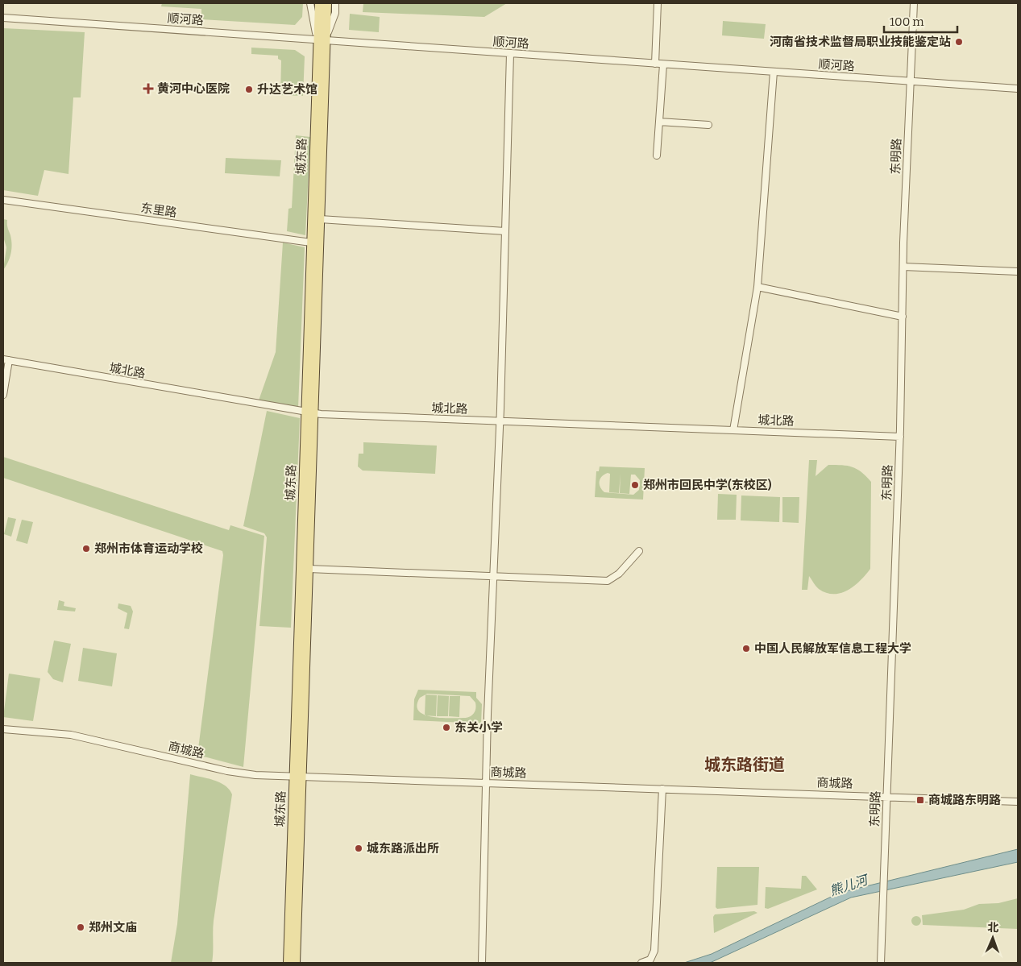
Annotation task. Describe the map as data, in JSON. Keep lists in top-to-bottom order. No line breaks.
{"streets":{"main road":["城东路"],"street":["顺河路","东明路","东里路","城北路","商城路"]},"crossings":[["顺河路","城东路"],["顺河路","东明路"],["城东路","东里路"],["城东路","城北路"],["城东路","商城路"],["东明路","城北路"],["东明路","商城路"]],"districts":["城东路街道"],"water":["熊儿河"],"places":{"other":["河南省技术监督局职业技能鉴定站","升达艺术馆","郑州市回民中学(东校区)","郑州市体育运动学校","中国人民解放军信息工程大学","东关小学","城东路派出所","郑州文庙"],"health":["黄河中心医院"],"transit":["商城路东明路"]},"scale_bar":"100 m","north":"top"}
